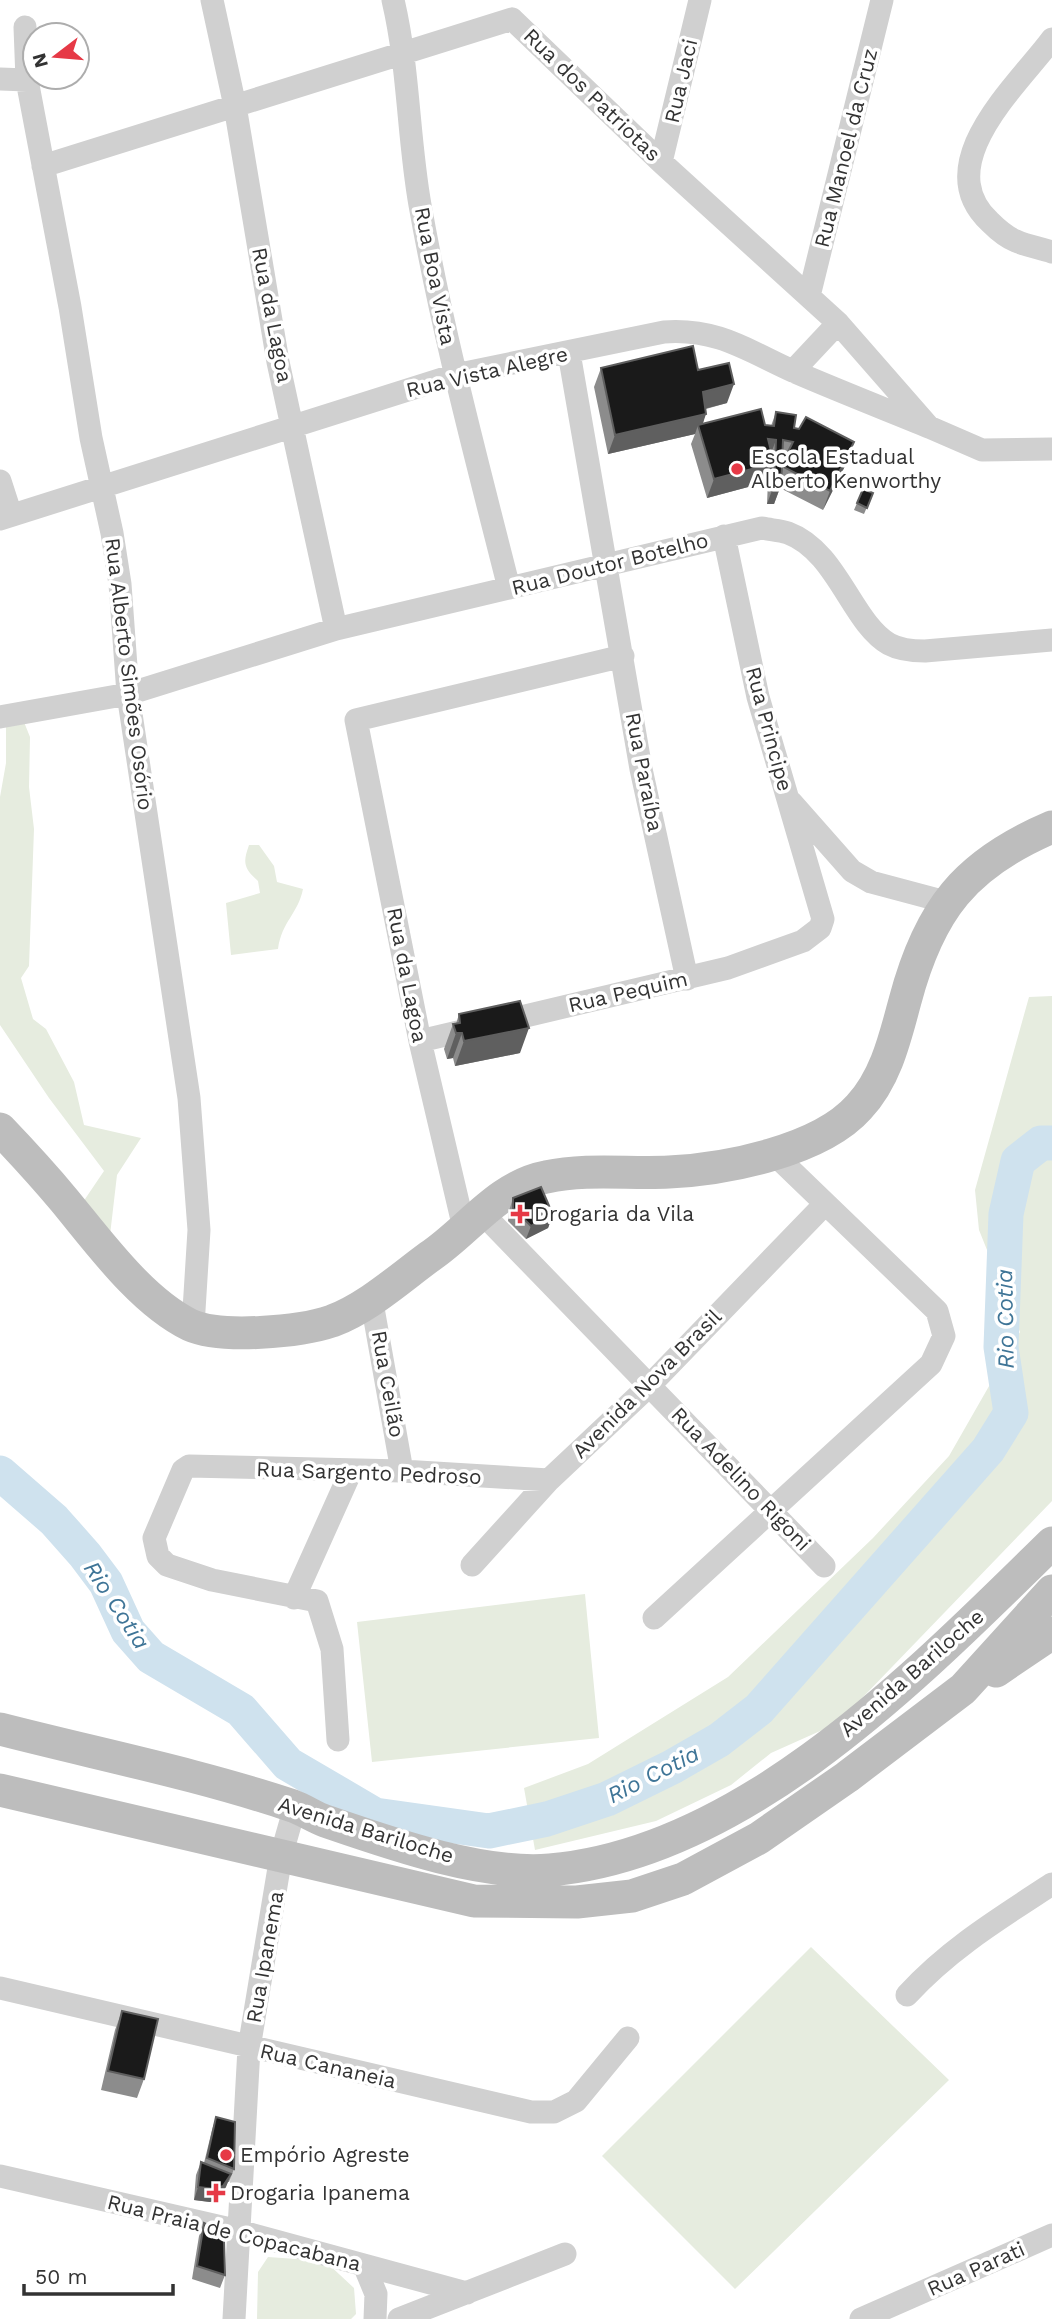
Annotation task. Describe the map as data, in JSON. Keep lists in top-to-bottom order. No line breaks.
{"streets":{"main road":["Avenida Bariloche"],"street":["Rua Jaci","Rua dos Patriotas","Rua Manoel da Cruz","Rua Boa Vista","Rua da Lagoa","Rua Vista Alegre","Rua Doutor Botelho","Rua Alberto Simões Osório","Rua Principe","Rua Paraíba","Rua Pequim","Rua Ceilão","Avenida Nova Brasil","Rua Sargento Pedroso","Rua Adelino Rigoni","Rua Ipanema","Rua Cananeia","Rua Praia de Copacabana","Rua Parati"]},"crossings":[["Rua Jaci","Rua dos Patriotas"],["Rua dos Patriotas","Rua Manoel da Cruz"],["Rua dos Patriotas","Rua Boa Vista"],["Rua dos Patriotas","Rua da Lagoa"],["Rua dos Patriotas","Rua Vista Alegre"],["Rua dos Patriotas","Rua Alberto Simões Osório"],["Rua Boa Vista","Rua Vista Alegre"],["Rua Boa Vista","Rua Doutor Botelho"],["Rua da Lagoa","Rua Vista Alegre"],["Rua da Lagoa","Rua Doutor Botelho"],["Rua da Lagoa","Rua Paraíba"],["Rua da Lagoa","Rua Pequim"],["Rua da Lagoa","Rua Adelino Rigoni"],["Rua Vista Alegre","Rua Alberto Simões Osório"],["Rua Vista Alegre","Rua Paraíba"],["Rua Doutor Botelho","Rua Alberto Simões Osório"],["Rua Doutor Botelho","Rua Principe"],["Rua Doutor Botelho","Rua Paraíba"],["Rua Principe","Rua Pequim"],["Rua Paraíba","Rua Pequim"],["Rua Ceilão","Rua Sargento Pedroso"],["Avenida Nova Brasil","Rua Sargento Pedroso"],["Avenida Nova Brasil","Rua Adelino Rigoni"],["Avenida Bariloche","Rua Ipanema"],["Rua Ipanema","Rua Cananeia"],["Rua Ipanema","Rua Praia de Copacabana"]],"water":["Rio Cotia"],"places":{"other":["Escola Estadual Alberto Kenworthy","Empório Agreste"],"health":["Drogaria da Vila","Drogaria Ipanema"]},"scale_bar":"50 m","north":"left"}
